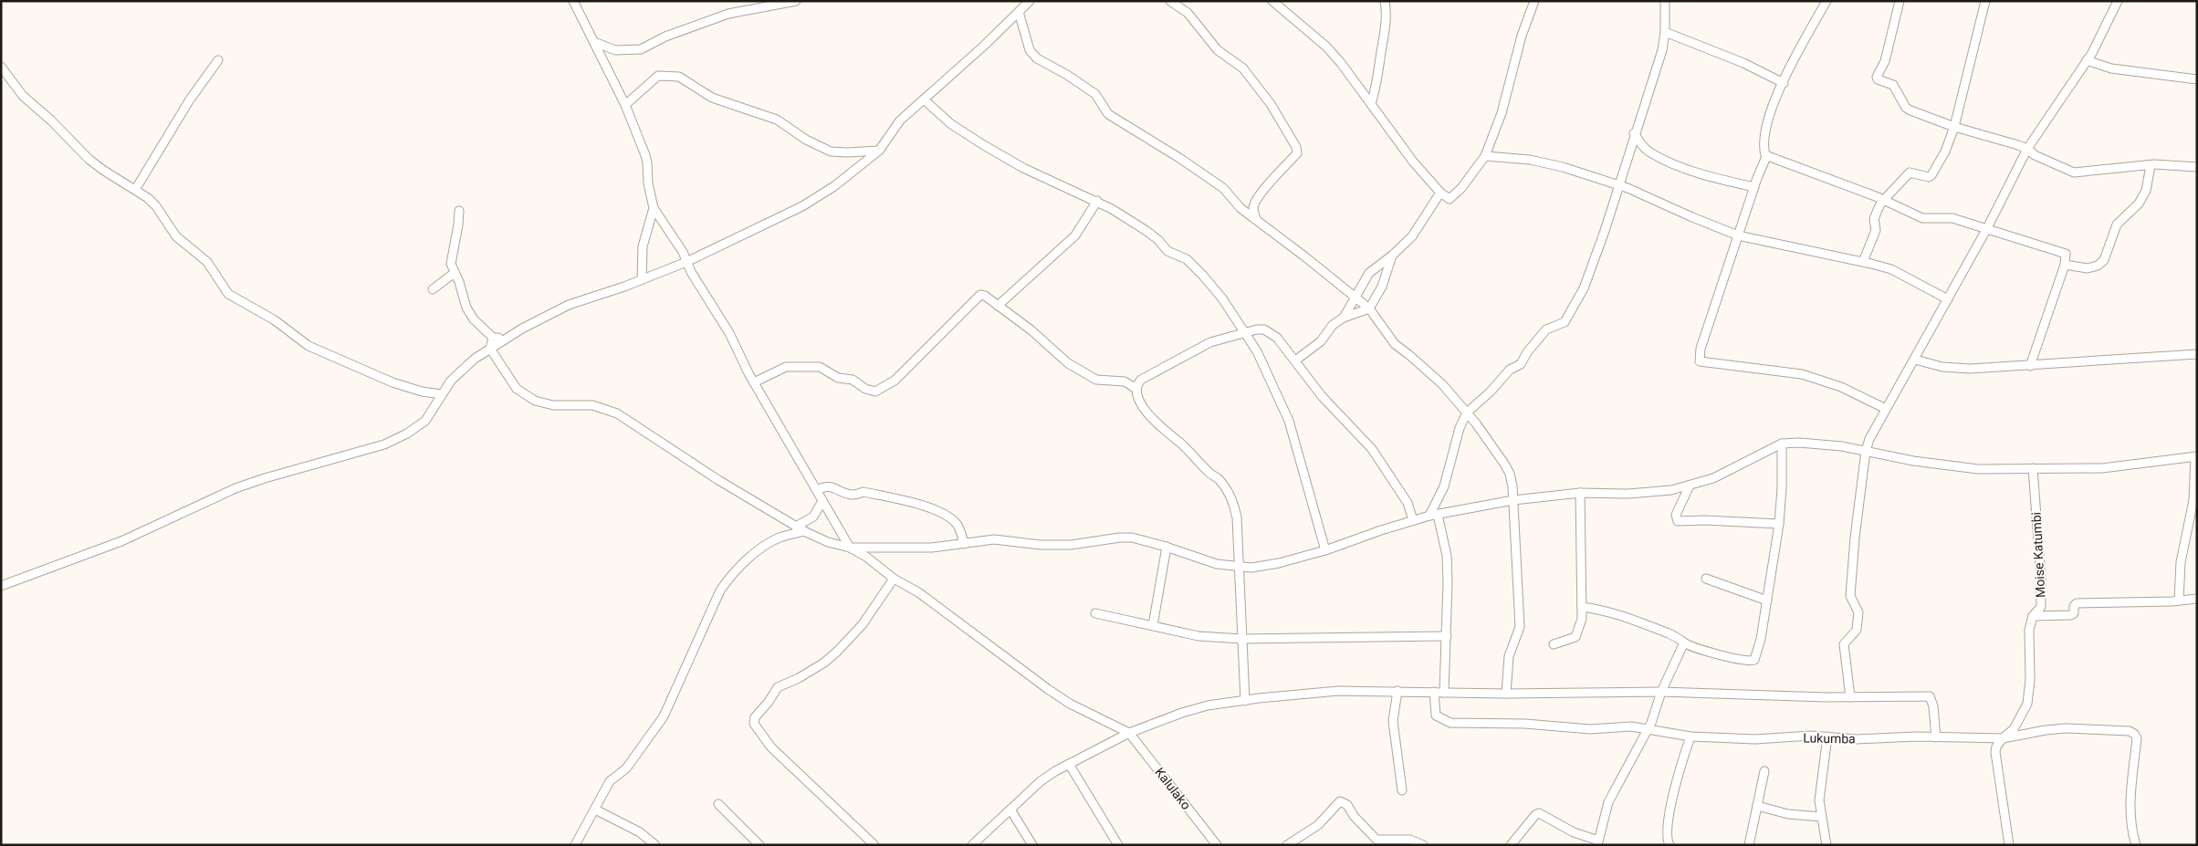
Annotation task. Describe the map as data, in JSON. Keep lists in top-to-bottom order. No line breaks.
{"streets":{"street":["Moise Katumbi","Lukumba","Kalulako"]},"crossings":[["Moise Katumbi","Lukumba"]]}
